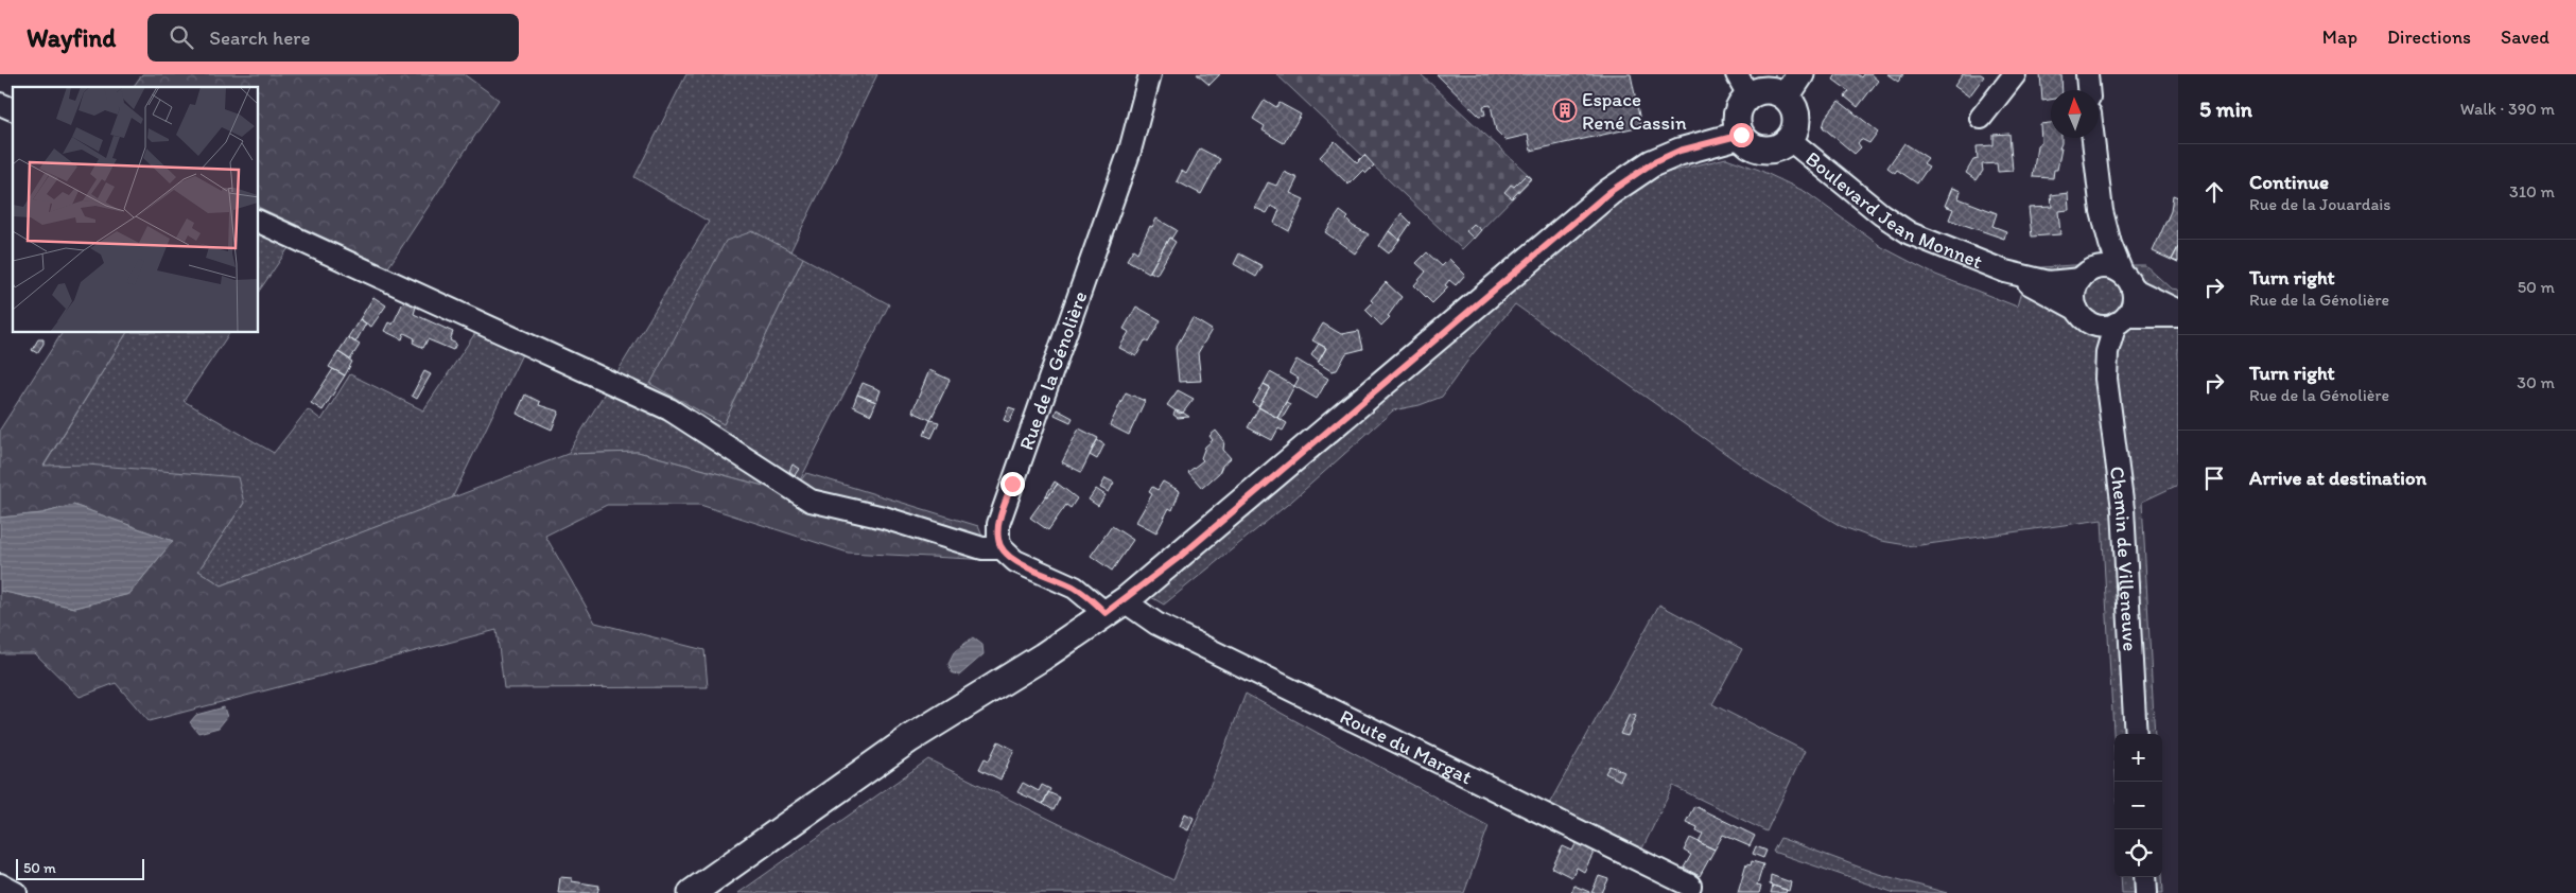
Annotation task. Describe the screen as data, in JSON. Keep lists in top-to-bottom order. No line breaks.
{"streets":{"street":["Boulevard Jean Monnet","Rue de la Génolière","Chemin de Villeneuve","Route du Margat"]},"crossings":[["Boulevard Jean Monnet","Chemin de Villeneuve"]],"places":{"building":["Espace René Cassin"]},"scale_bar":"50 m","north":"top","page":{"header":"Wayfind","search":"Search here","nav":["Map","Directions","Saved"],"heading":["5 min","Walk · 390 m"],"list":[["Continue","Rue de la Jouardais","310 m"],["Turn right","Rue de la Génolière","50 m"],["Turn right","Rue de la Génolière","30 m"],"Arrive at destination"],"map_buttons":["+","−"],"scale":"50 m"}}
